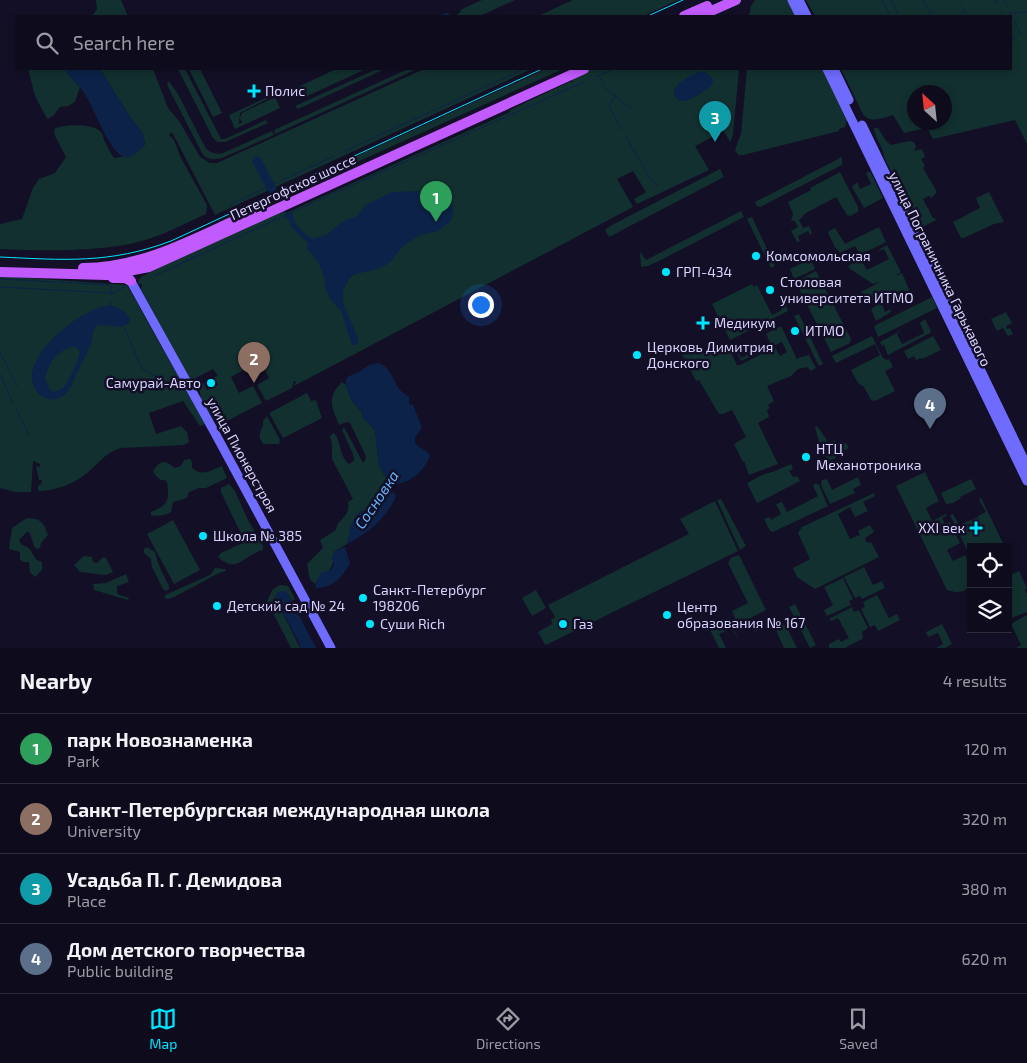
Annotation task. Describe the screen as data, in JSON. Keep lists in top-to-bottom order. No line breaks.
{"streets":{"main road":["Петергофское шоссе"],"street":["улица Пограничника Гарькавого","улица Пионерстроя"]},"crossings":[["Петергофское шоссе","улица Пионерстроя"]],"water":["Сосновка"],"places":{"health":["Полис","Медикум","XXI век"],"other":["Комсомольская","ГРП-434","Столовая университета ИТМО","ИТМО","Церковь Димитрия Донского","Самурай-Авто","НТЦ Механотроника","Школа № 385","Санкт-Петербург 198206","Детский сад № 24","Центр образования № 167","Суши Rich","Газ"]},"north":"top left","page":{"search":"Search here","pins":["3","1","2","4"],"heading":["Nearby","4 results"],"list":[{"mark":"1","name":"парк Новознаменка","note":"Park","value":"120 m"},{"mark":"2","name":"Санкт-Петербургская международная школа","note":"University","value":"320 m"},{"mark":"3","name":"Усадьба П. Г. Демидова","note":"Place","value":"380 m"},{"mark":"4","name":"Дом детского творчества","note":"Public building","value":"620 m"}],"nav":["Map","Directions","Saved"]}}
